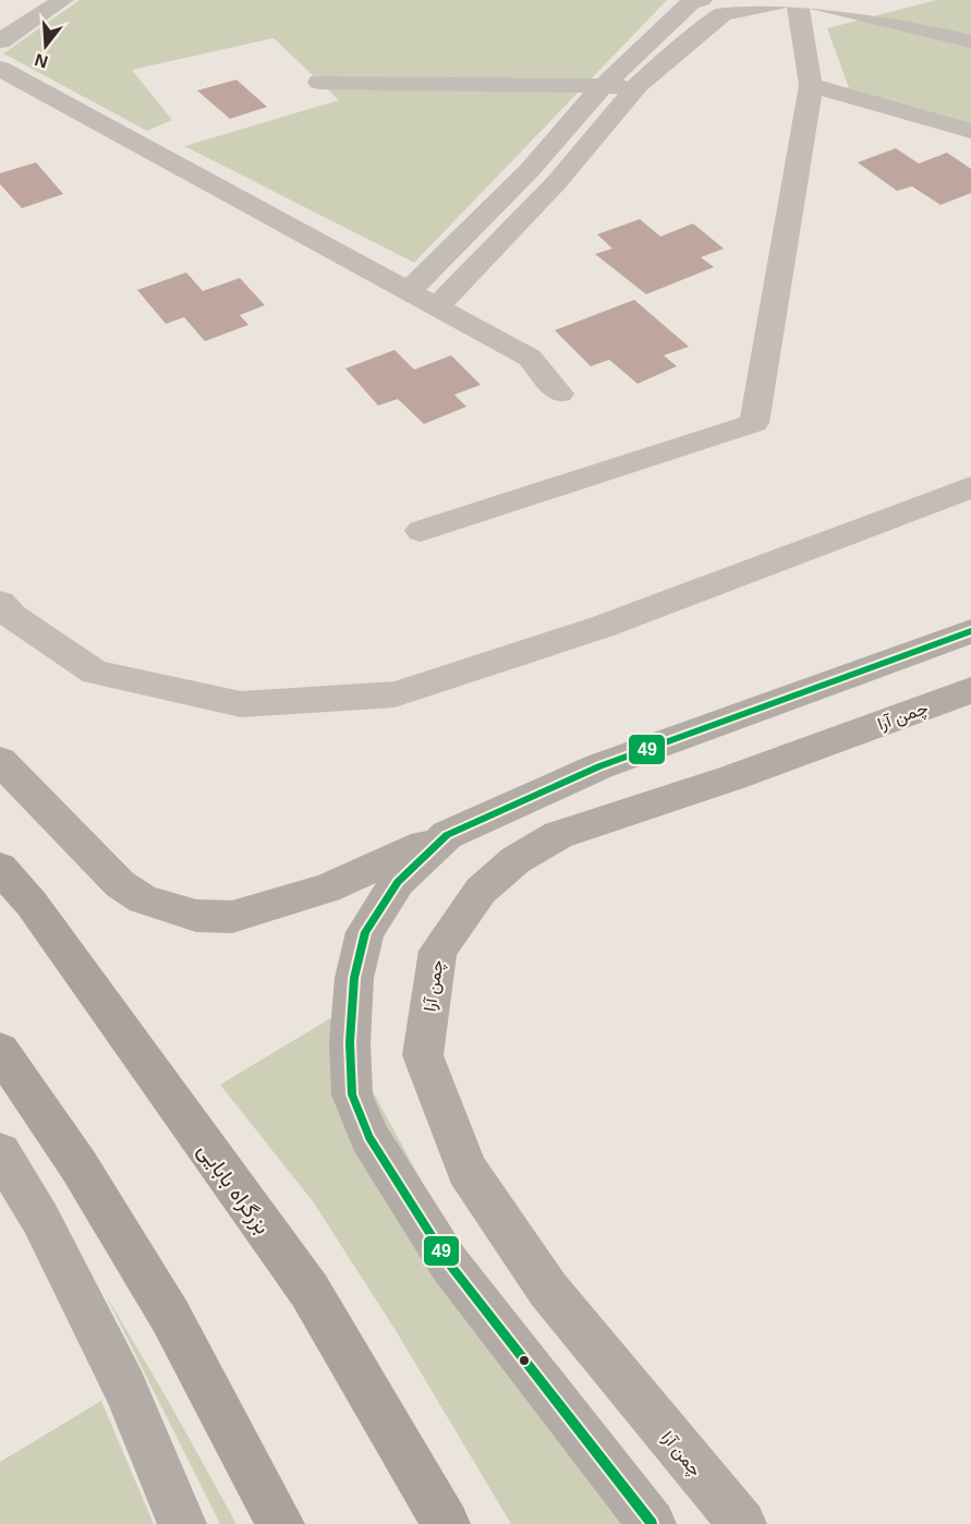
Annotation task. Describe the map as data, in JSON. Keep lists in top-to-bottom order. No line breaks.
{"streets":{"highway":["بزرگراه بابایی"],"main road":["چمن آرا"]},"lines":["transit line 49"],"north":"bottom"}
